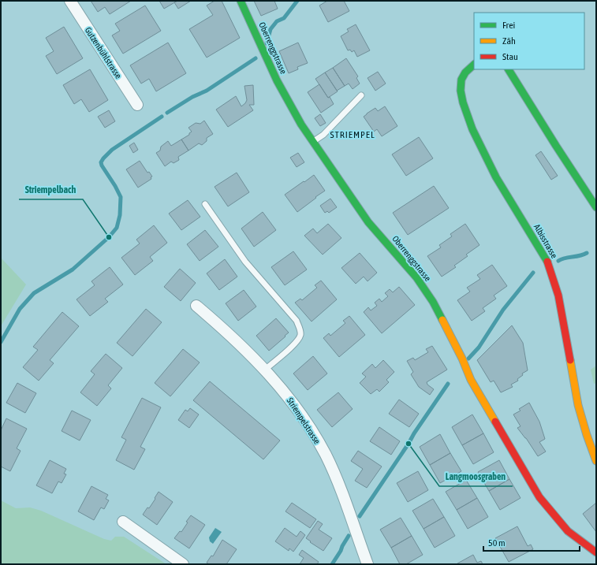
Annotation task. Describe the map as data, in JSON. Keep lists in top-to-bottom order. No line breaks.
{"streets":{"street":["Oberrenggstrasse","Gutzenbühlstrasse","Albisstrasse","Striempelstrasse"]},"districts":["STRIEMPEL"],"places":["Striempelbach","Langmoosgraben"],"legend":["Frei","Zäh","Stau"],"scale_bar":"50 m"}
